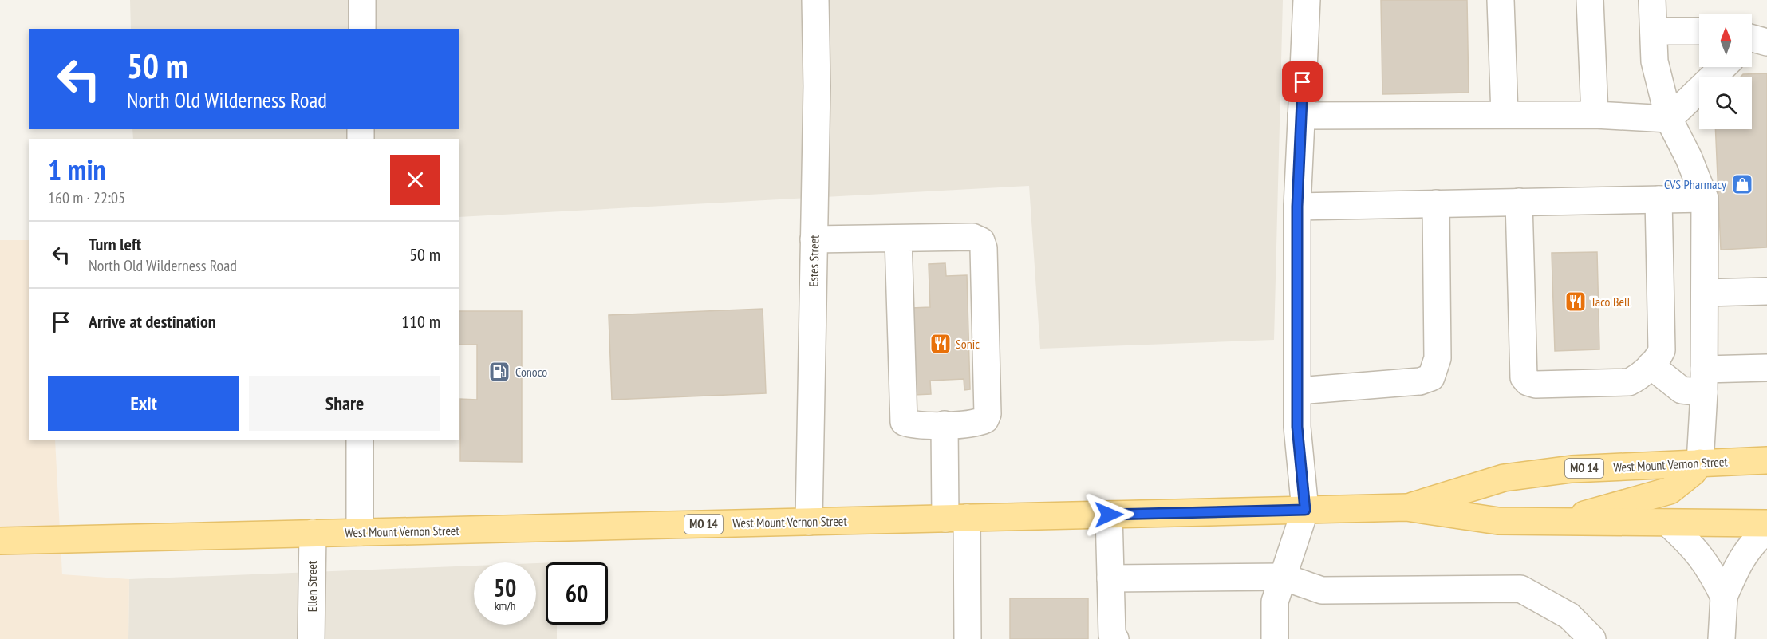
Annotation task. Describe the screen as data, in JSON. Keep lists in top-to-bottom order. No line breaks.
{"streets":{"main road":["West Mount Vernon Street","MO 14"],"street":["Estes Street","Ellen Street"]},"crossings":[["Estes Street","West Mount Vernon Street"],["West Mount Vernon Street","Ellen Street"]],"places":{"shop":["CVS Pharmacy"],"restaurant":["Taco Bell","Sonic"],"fuel station":["Conoco"]},"north":"top","page":{"turn":["50 m","North Old Wilderness Road"],"heading":["1 min","160 m · 22:05"],"list":[{"name":"Turn left","note":"North Old Wilderness Road","value":"50 m"},{"name":"Arrive at destination","value":"110 m"}],"buttons":["Exit","Share"],"speed":"50 km/h","limit":"60"}}
